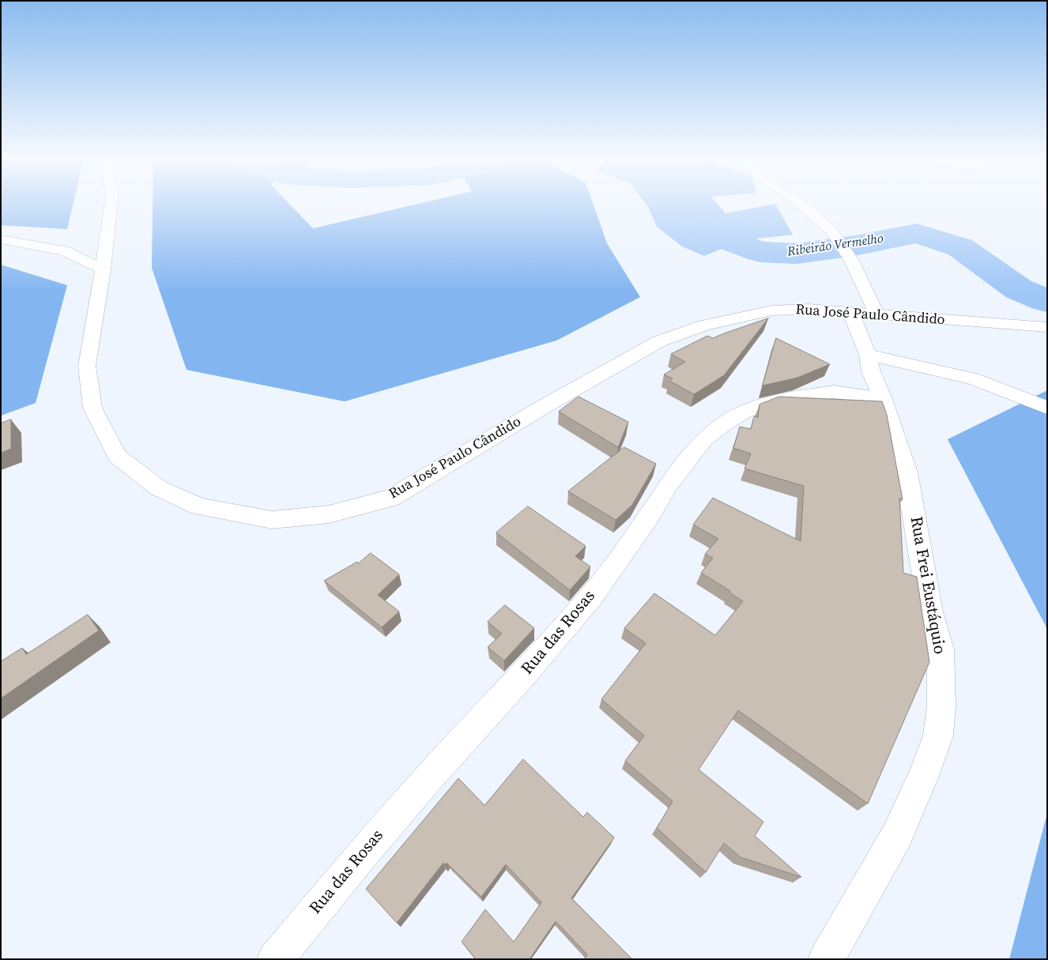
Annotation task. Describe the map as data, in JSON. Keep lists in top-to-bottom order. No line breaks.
{"streets":{"street":["Rua José Paulo Cândido","Rua Frei Eustáquio","Rua das Rosas"]},"crossings":[["Rua José Paulo Cândido","Rua Frei Eustáquio"],["Rua Frei Eustáquio","Rua das Rosas"]],"water":["Ribeirão Vermelho"]}
